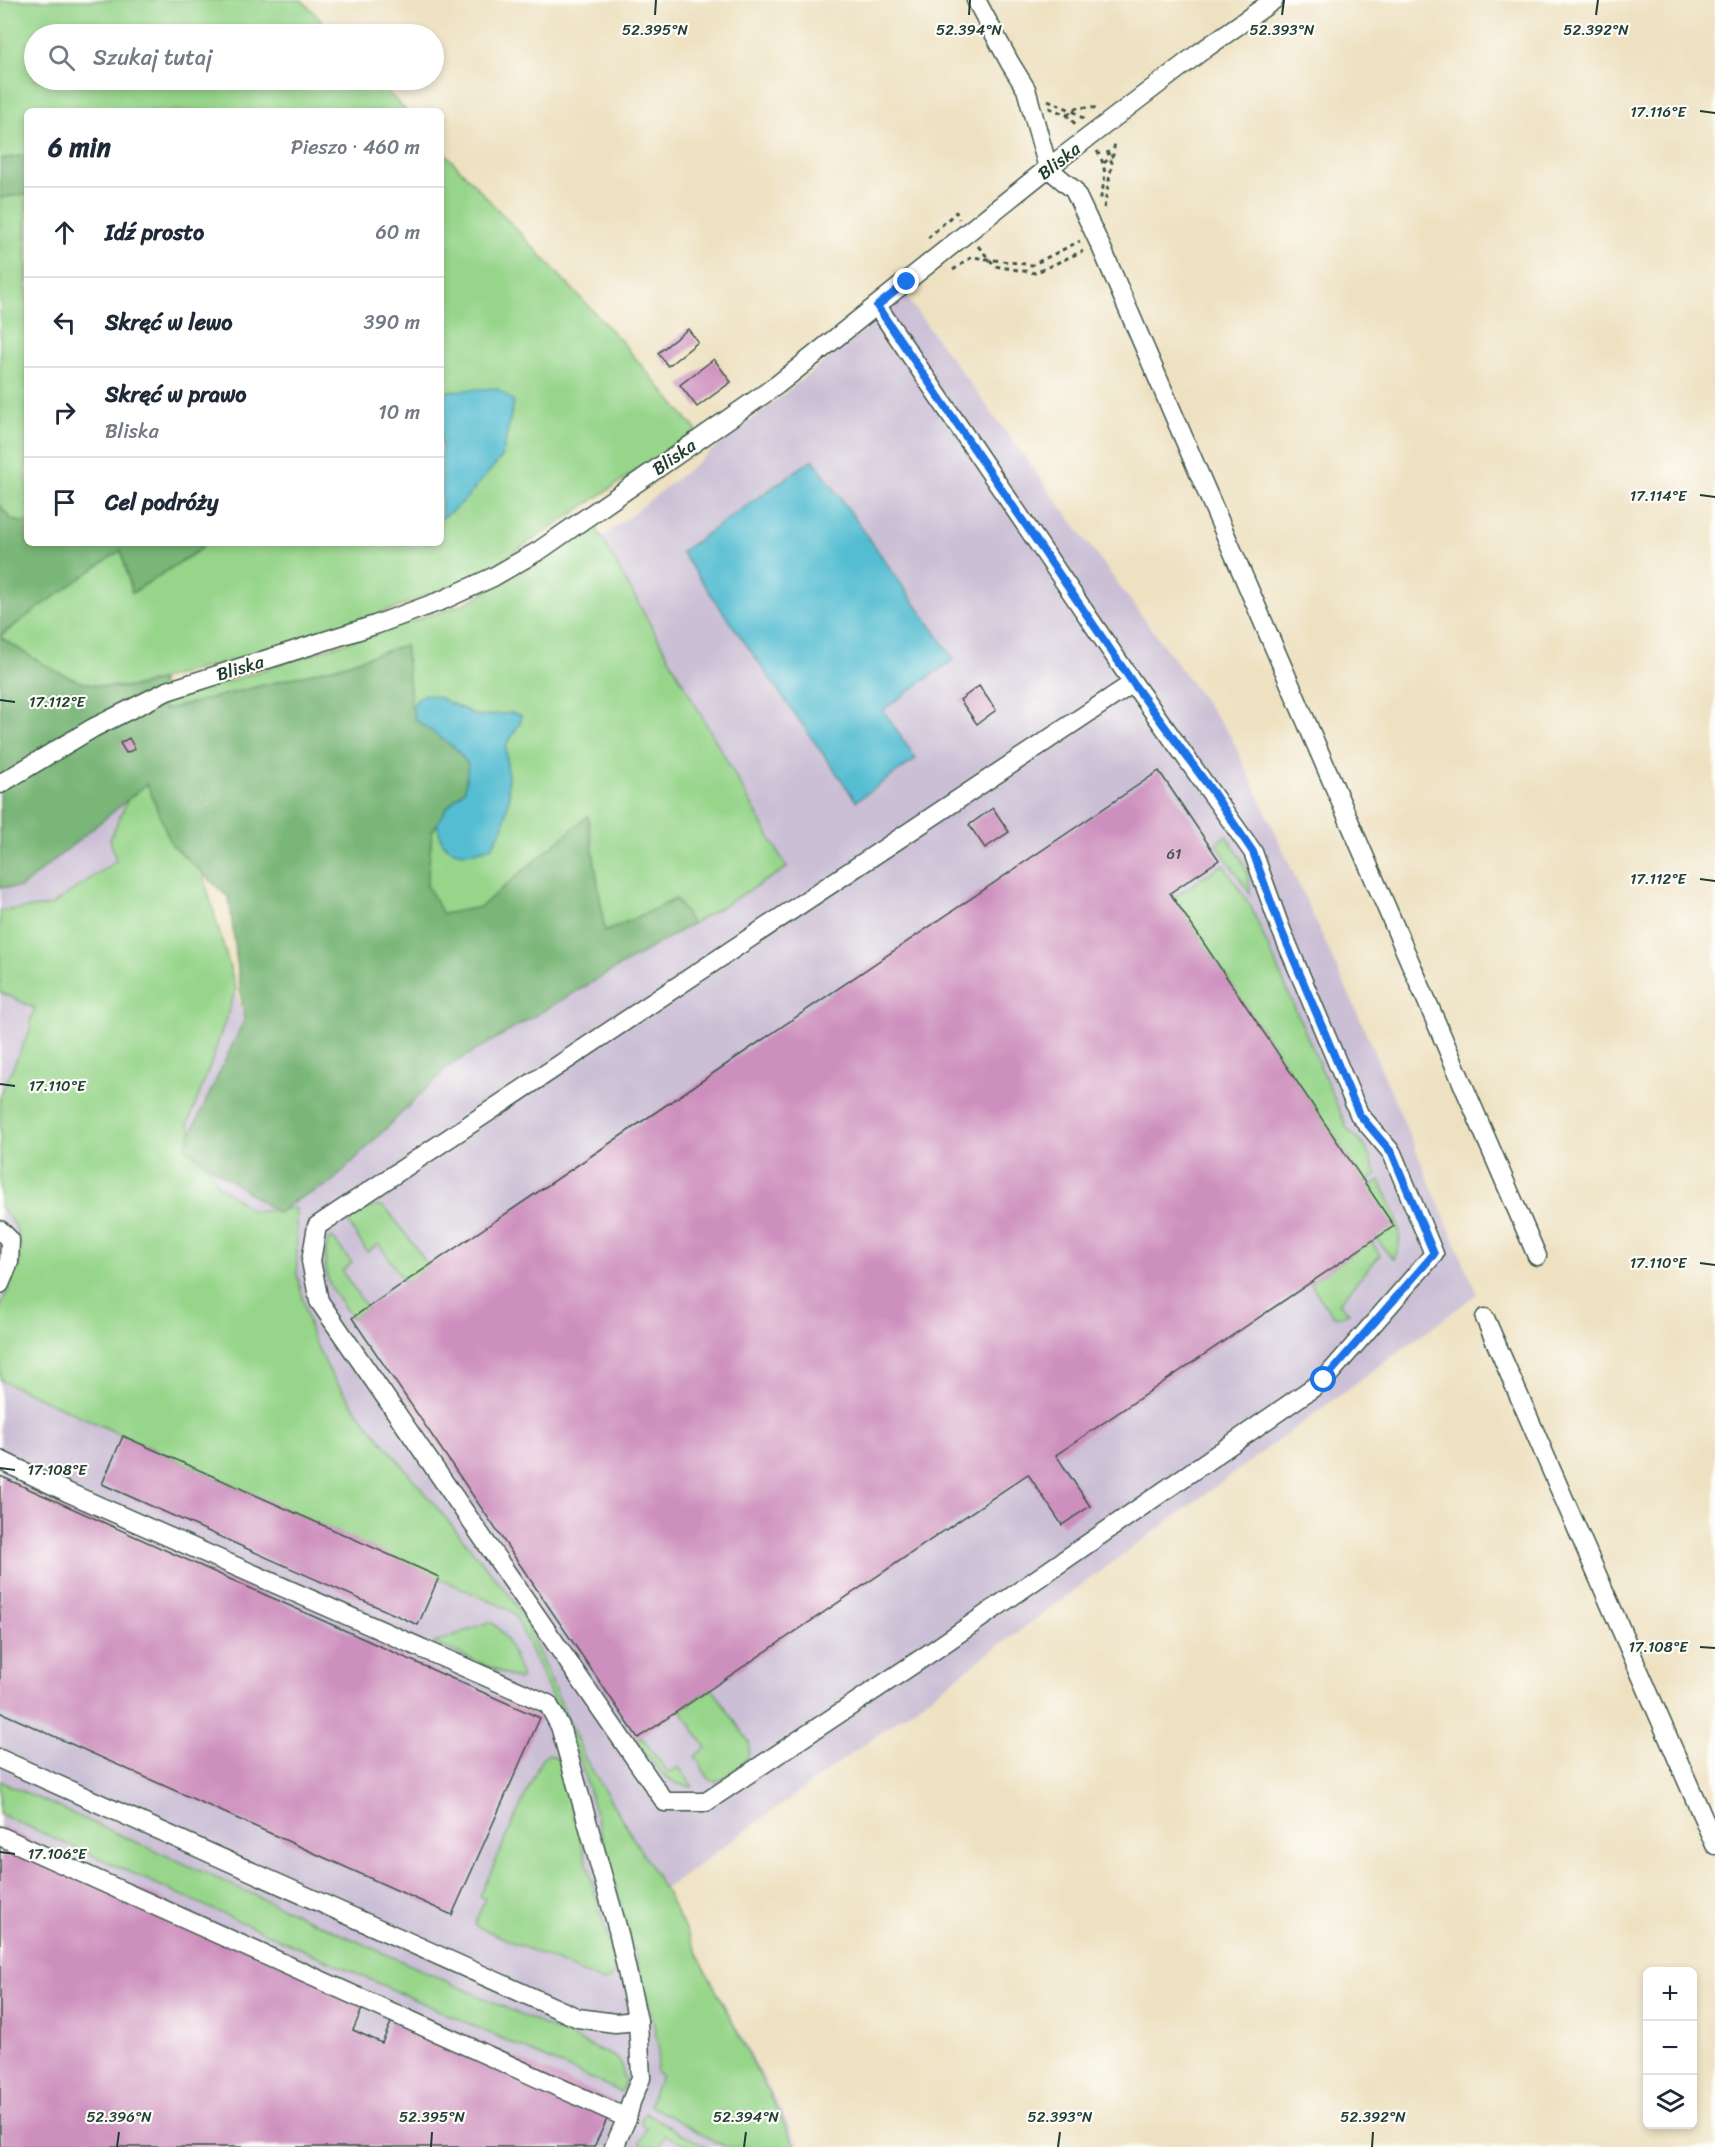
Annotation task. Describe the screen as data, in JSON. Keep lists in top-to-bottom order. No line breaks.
{"streets":{"street":["Bliska"]},"house_numbers":["61"],"page":{"search":"Szukaj tutaj","heading":["6 min","Pieszo · 460 m"],"list":[["Idź prosto","60 m"],["Skręć w lewo","390 m"],["Skręć w prawo","Bliska","10 m"],"Cel podróży"],"map_buttons":["+","−"]},"coordinates":["52.395°N","52.394°N","52.393°N","52.392°N","17.116°E","17.114°E","17.112°E","17.110°E","17.108°E","17.106°E","52.396°N"]}
